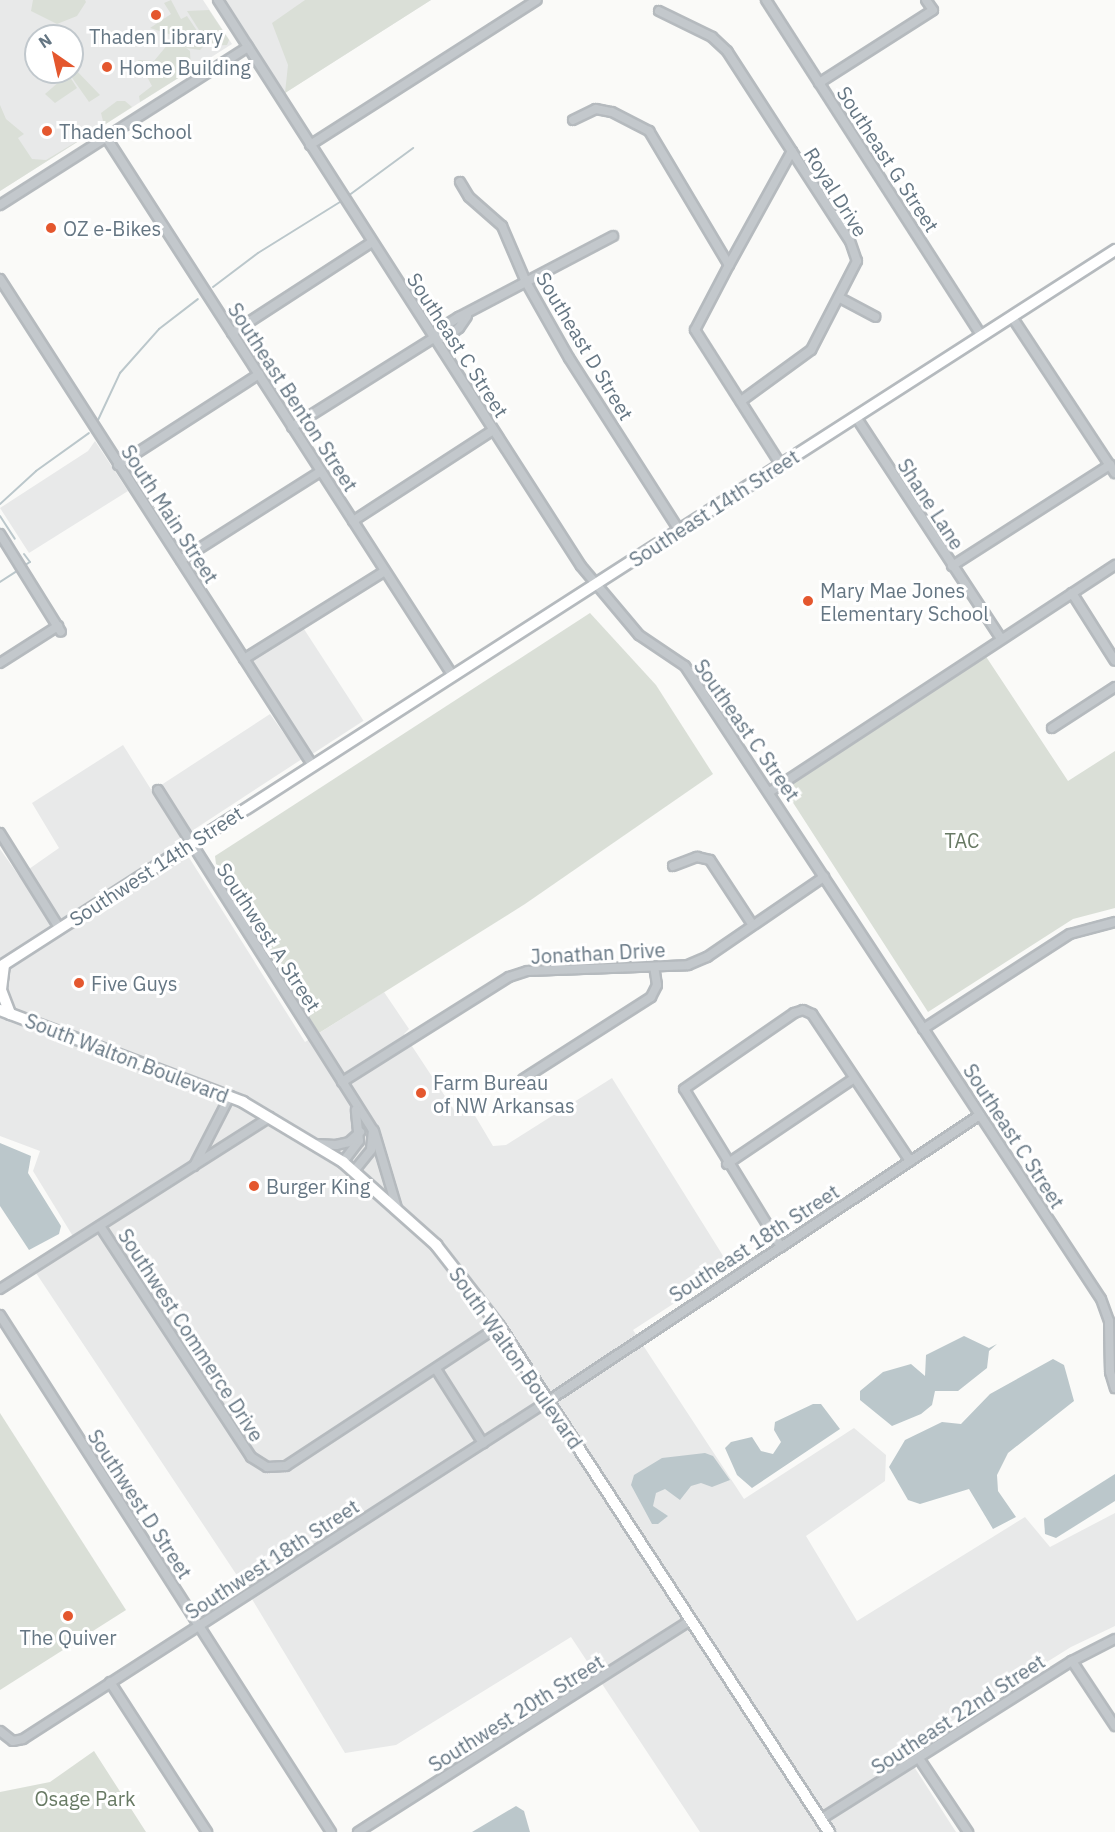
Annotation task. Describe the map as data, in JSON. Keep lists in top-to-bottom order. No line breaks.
{"streets":{"main road":["Southeast 14th Street","Southwest 14th Street","South Walton Boulevard"],"street":["Southeast G Street","Royal Drive","Southeast C Street","Southeast D Street","Southeast Benton Street","Shane Lane","South Main Street","Southwest A Street","Jonathan Drive","Southeast 18th Street","Southwest Commerce Drive","Southwest D Street","Southwest 18th Street","Southwest 20th Street","Southeast 22nd Street"]},"crossings":[["Southeast G Street","Southeast 14th Street"],["Southeast C Street","Southeast 14th Street"],["Southeast C Street","Jonathan Drive"],["Southeast C Street","Southeast 18th Street"],["Southeast D Street","Southeast 14th Street"],["Southeast Benton Street","Southeast 14th Street"],["Shane Lane","Southeast 14th Street"],["Southeast 14th Street","South Main Street"],["Southeast 14th Street","Southwest 14th Street"],["South Main Street","Southwest 14th Street"],["Southwest 14th Street","Southwest A Street"],["Southwest A Street","Jonathan Drive"],["Southwest A Street","South Walton Boulevard"],["South Walton Boulevard","Southeast 18th Street"],["South Walton Boulevard","Southwest Commerce Drive"],["South Walton Boulevard","Southwest 18th Street"],["South Walton Boulevard","Southwest 20th Street"],["South Walton Boulevard","Southeast 22nd Street"],["Southeast 18th Street","Southwest 18th Street"],["Southwest D Street","Southwest 18th Street"]],"parks":["TAC","Osage Park"],"places":["Thaden Library","Home Building","Thaden School","OZ e-Bikes","Mary Mae Jones Elementary School","Five Guys","Farm Bureau of NW Arkansas","Burger King","The Quiver"],"north":"top left"}
